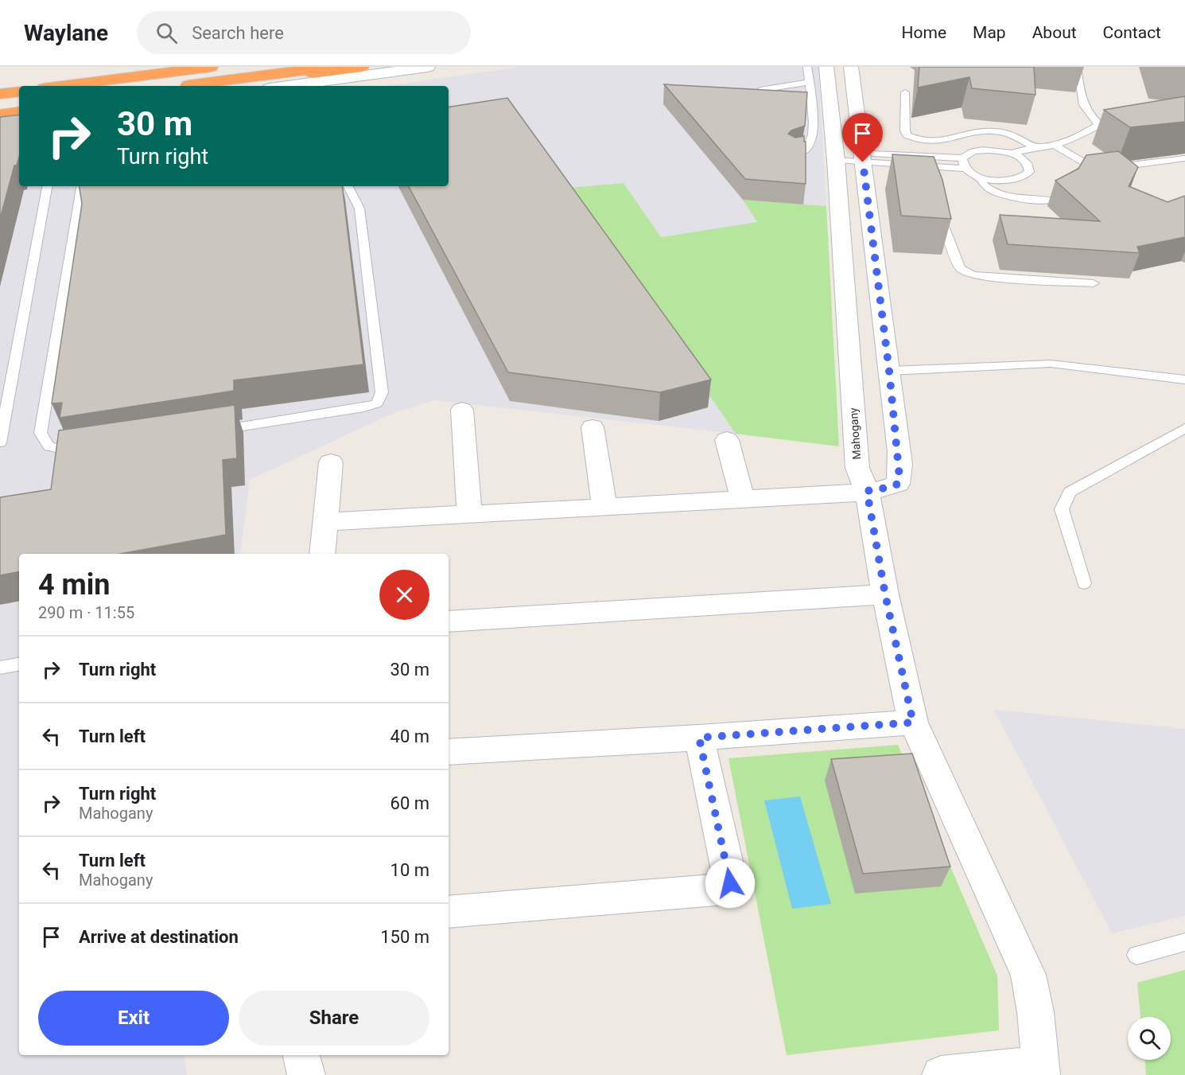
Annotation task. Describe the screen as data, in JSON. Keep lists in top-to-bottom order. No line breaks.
{"streets":{"street":["Mahogany"]},"page":{"header":"Waylane","search":"Search here","nav":["Home","Map","About","Contact"],"turn":["30 m","Turn right"],"heading":["4 min","290 m · 11:55"],"list":[{"name":"Turn right","value":"30 m"},{"name":"Turn left","value":"40 m"},{"name":"Turn right","note":"Mahogany","value":"60 m"},{"name":"Turn left","note":"Mahogany","value":"10 m"},{"name":"Arrive at destination","value":"150 m"}],"buttons":["Exit","Share"]}}
